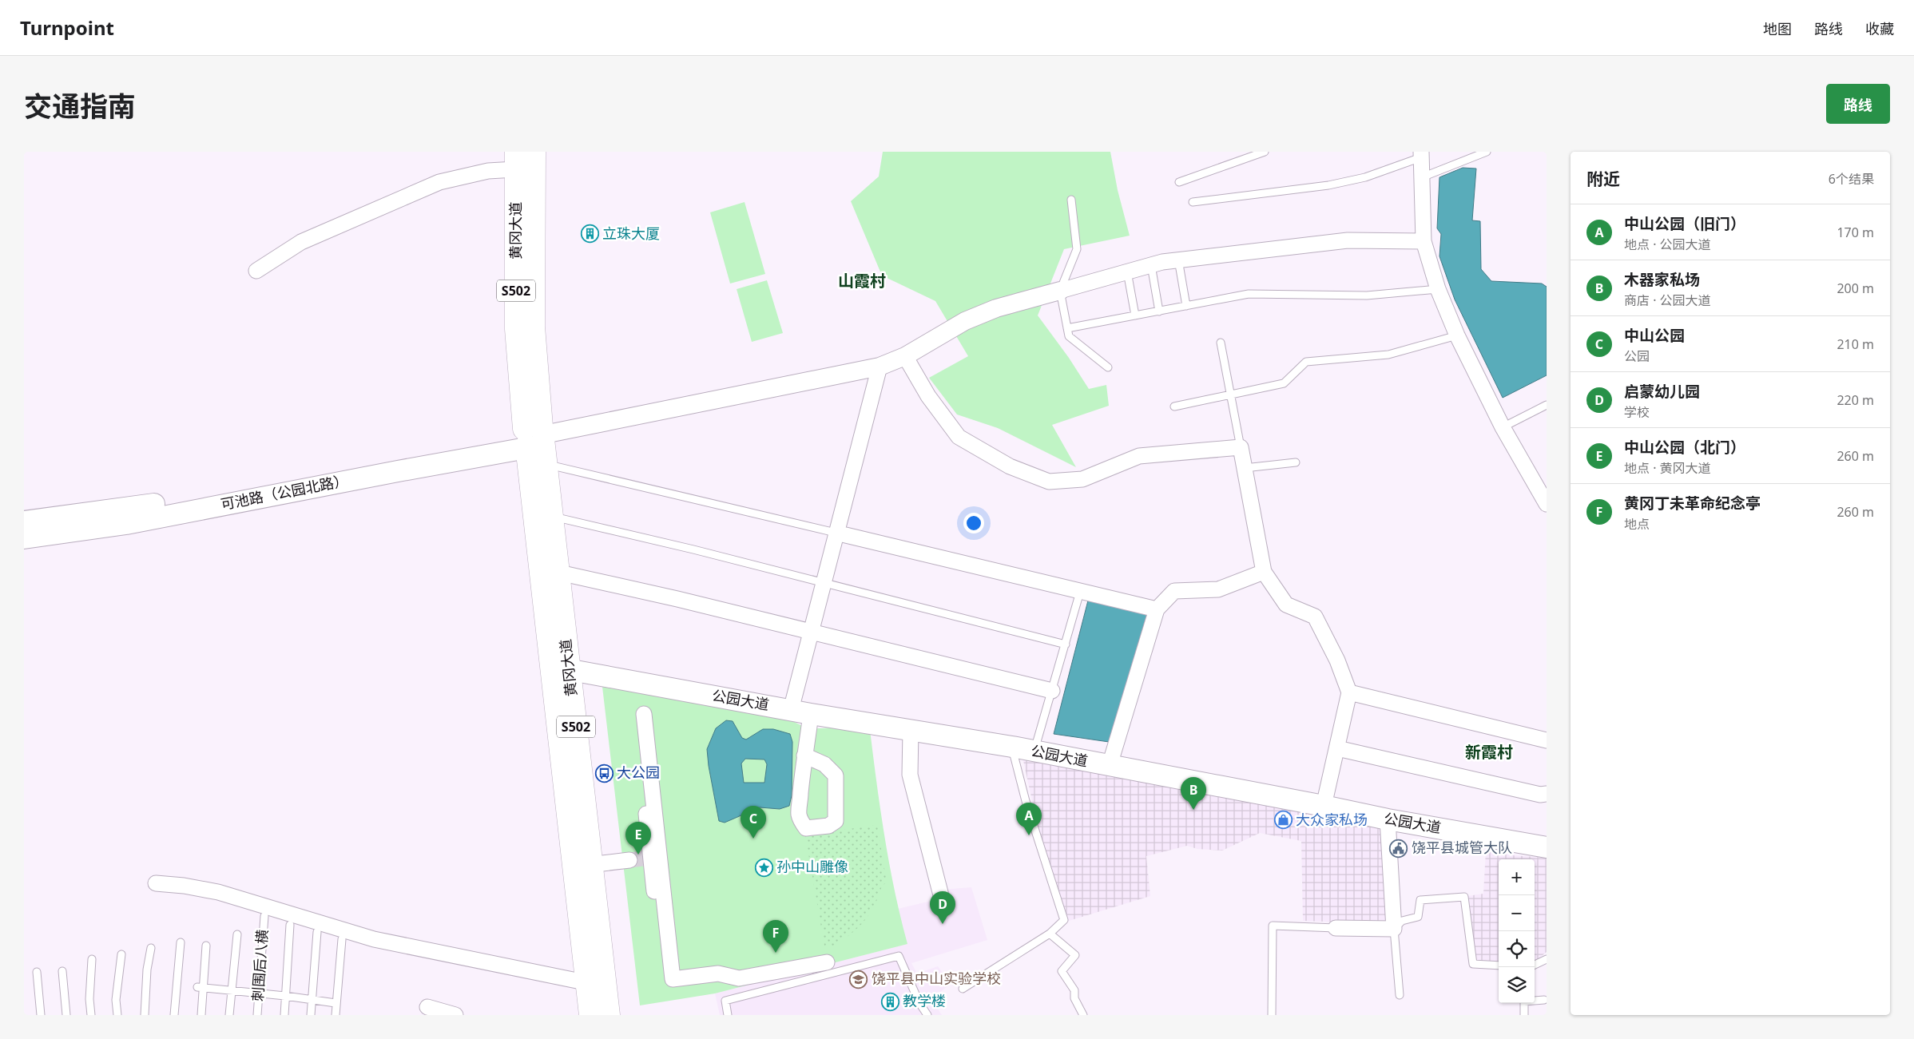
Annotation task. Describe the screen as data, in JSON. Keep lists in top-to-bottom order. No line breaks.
{"streets":{"main road":["黄冈大道","S502","可池路（公园北路）","公园大道"],"lane":["刺围后八横"]},"crossings":[["黄冈大道","可池路（公园北路）"]],"districts":["山霞村","新霞村"],"places":{"building":["立珠大厦","教学楼"],"bus stop":["大公园"],"shop":["大众家私场"],"public building":["饶平县城管大队"],"place":["孙中山雕像"],"school or university":["饶平县中山实验学校"]},"page":{"header":"Turnpoint","nav":["地图","路线","收藏"],"title":"交通指南","buttons":"路线","heading":["附近","6个结果"],"list":[{"mark":"A","name":"中山公园（旧门）","note":"地点 · 公园大道","value":"170 m"},{"mark":"B","name":"木器家私场","note":"商店 · 公园大道","value":"200 m"},{"mark":"C","name":"中山公园","note":"公园","value":"210 m"},{"mark":"D","name":"启蒙幼儿园","note":"学校","value":"220 m"},{"mark":"E","name":"中山公园（北门）","note":"地点 · 黄冈大道","value":"260 m"},{"mark":"F","name":"黄冈丁未革命纪念亭","note":"地点","value":"260 m"}],"pins":["B","A","C","E","D","F"],"map_buttons":["+","−"]}}
